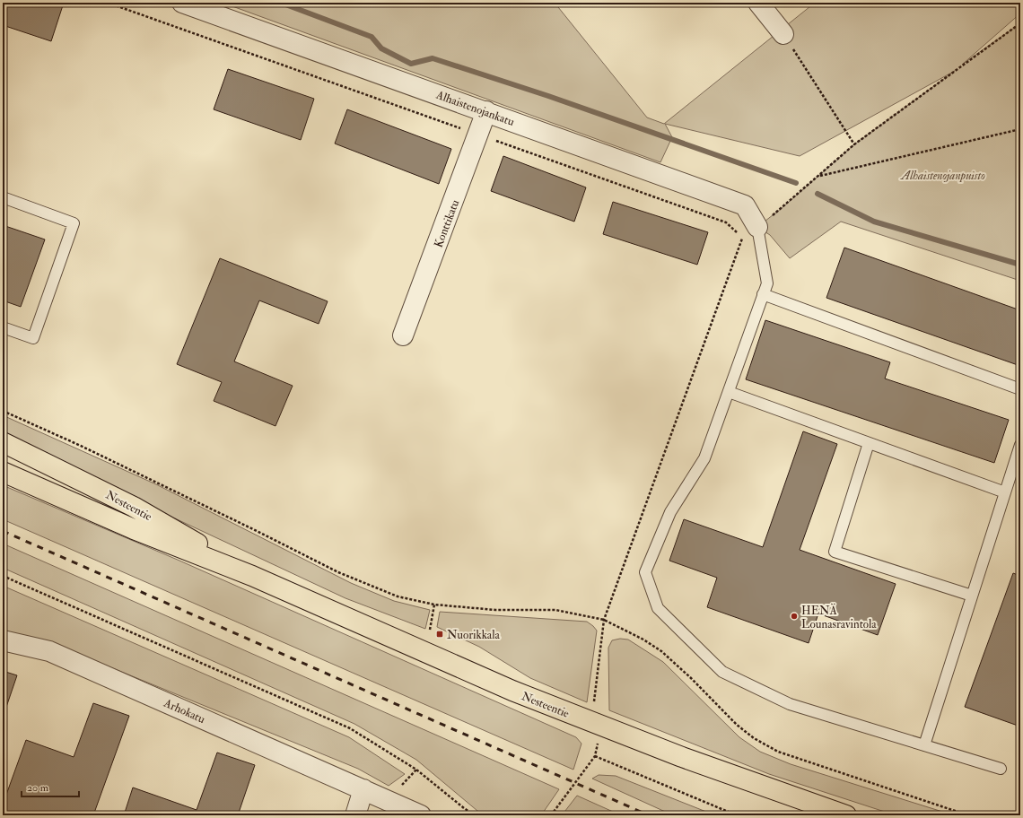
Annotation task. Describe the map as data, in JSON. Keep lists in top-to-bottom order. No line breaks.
{"streets":{"main road":["Nesteentie"],"street":["Alhaistenojankatu","Konttikatu","Arhokatu"]},"crossings":[["Alhaistenojankatu","Konttikatu"]],"parks":["Alhaistenojanpuisto"],"places":{"other":["HENÄ Lounasravintola"],"transit":["Nuorikkala"]},"scale_bar":"20 m"}
